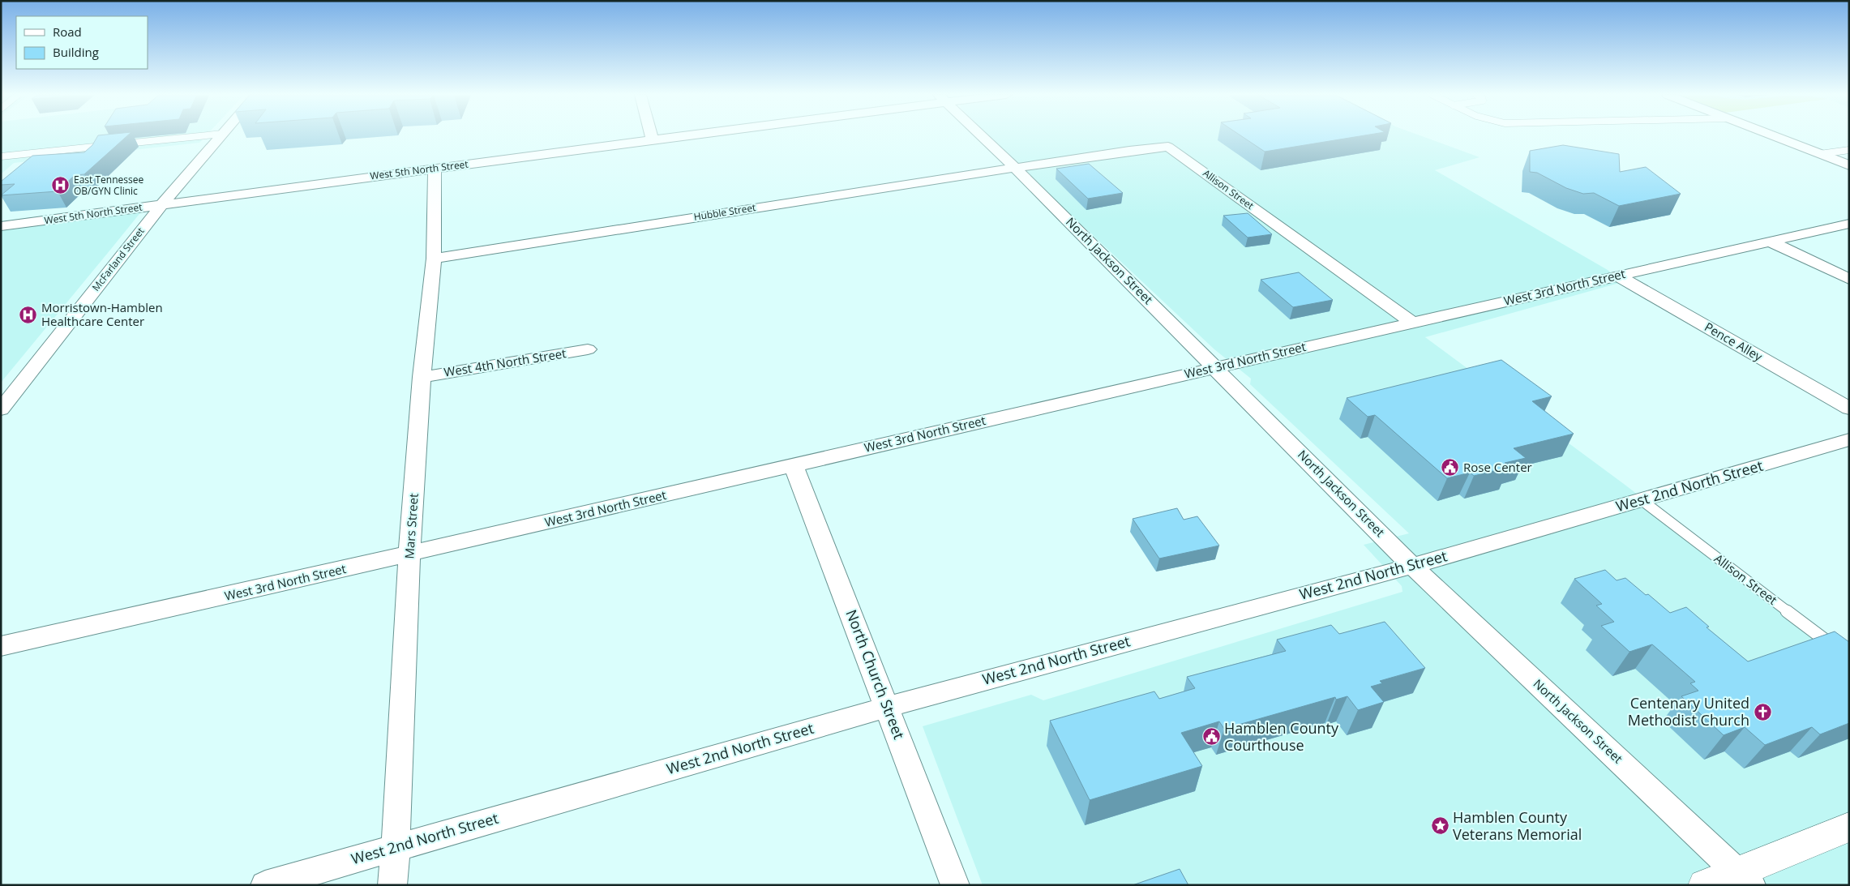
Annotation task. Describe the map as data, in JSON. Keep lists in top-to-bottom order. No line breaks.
{"streets":{"street":["West 5th North Street","Allison Street","Hubble Street","McFarland Street","North Jackson Street","West 3rd North Street","Pence Alley","West 4th North Street","West 2nd North Street","Mars Street","North Church Street"]},"crossings":[["West 5th North Street","McFarland Street"],["West 5th North Street","Mars Street"],["Allison Street","Hubble Street"],["Allison Street","North Jackson Street"],["Allison Street","West 3rd North Street"],["Allison Street","West 2nd North Street"],["Hubble Street","North Jackson Street"],["Hubble Street","Mars Street"],["North Jackson Street","West 3rd North Street"],["North Jackson Street","West 2nd North Street"],["West 3rd North Street","Pence Alley"],["West 3rd North Street","Mars Street"],["West 3rd North Street","North Church Street"],["West 4th North Street","Mars Street"],["West 2nd North Street","Mars Street"],["West 2nd North Street","North Church Street"]],"places":{"hospital":["East Tennessee OB/GYN Clinic","Morristown-Hamblen Healthcare Center"],"public building":["Rose Center","Hamblen County Courthouse"],"church":["Centenary United Methodist Church"],"place":["Hamblen County Veterans Memorial"]},"legend":["Road","Building"]}
